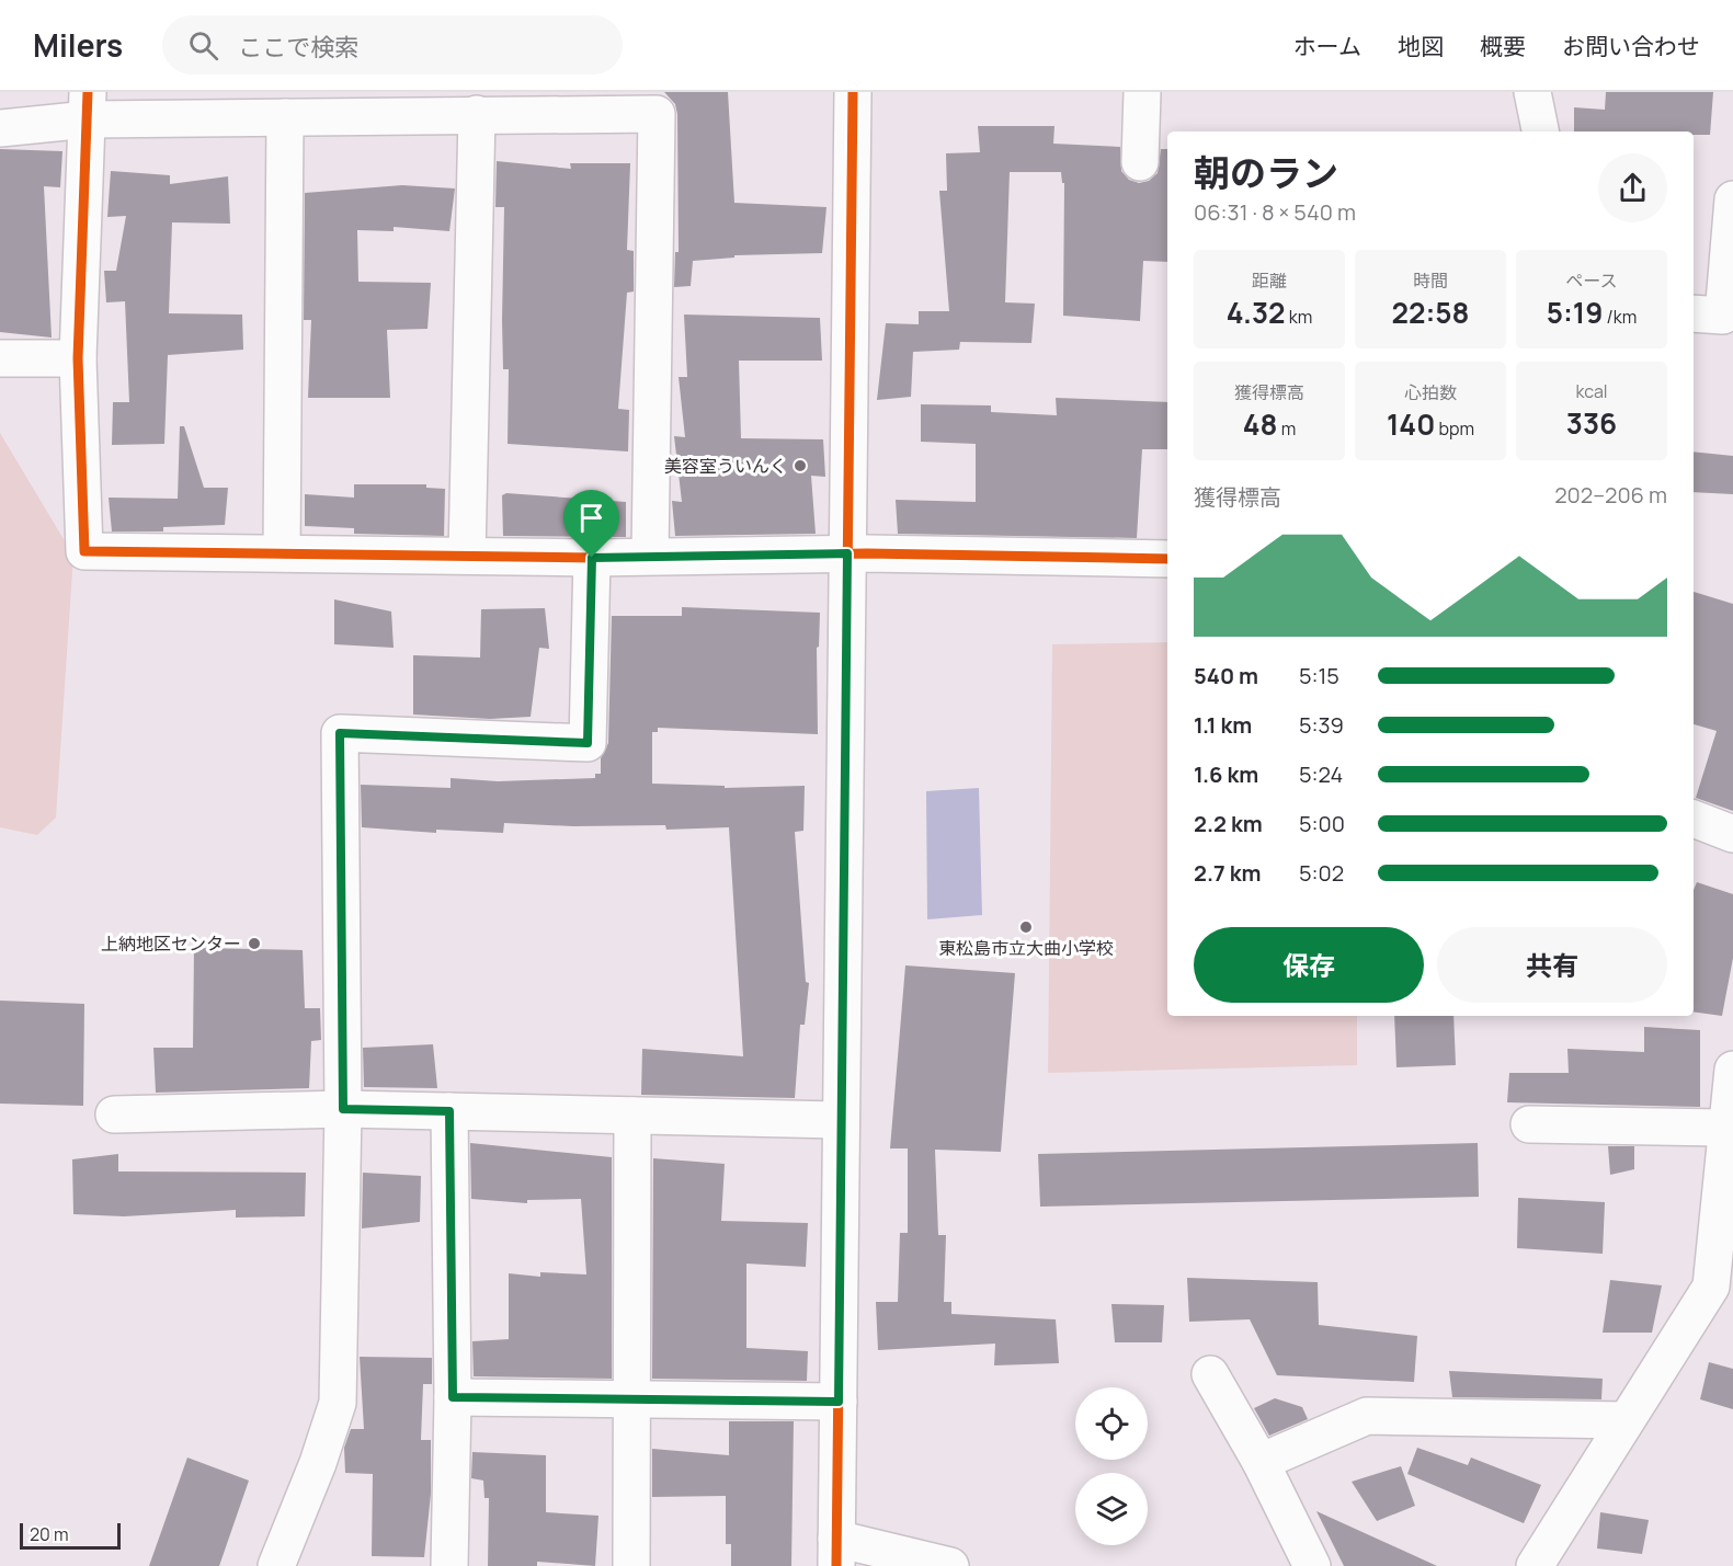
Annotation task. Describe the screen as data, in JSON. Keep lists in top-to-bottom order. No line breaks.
{"places":["美容室ういんく","東松島市立大曲小学校","上納地区センター"],"scale_bar":"20 m","page":{"header":"Milers","search":"ここで検索","nav":["ホーム","地図","概要","お問い合わせ"],"heading":["朝のラン","06:31 · 8 × 540 m"],"stats":[["距離","4.32 km"],["時間","22:58"],["ペース","5:19 /km"],["獲得標高","48 m"],["心拍数","140 bpm"],["kcal","336"]],"chart":["獲得標高","202–206 m"],"list":[{"name":"540 m","note":"5:15"},{"name":"1.1 km","note":"5:39"},{"name":"1.6 km","note":"5:24"},{"name":"2.2 km","note":"5:00"},{"name":"2.7 km","note":"5:02"}],"buttons":["保存","共有"],"scale":"20 m"}}
